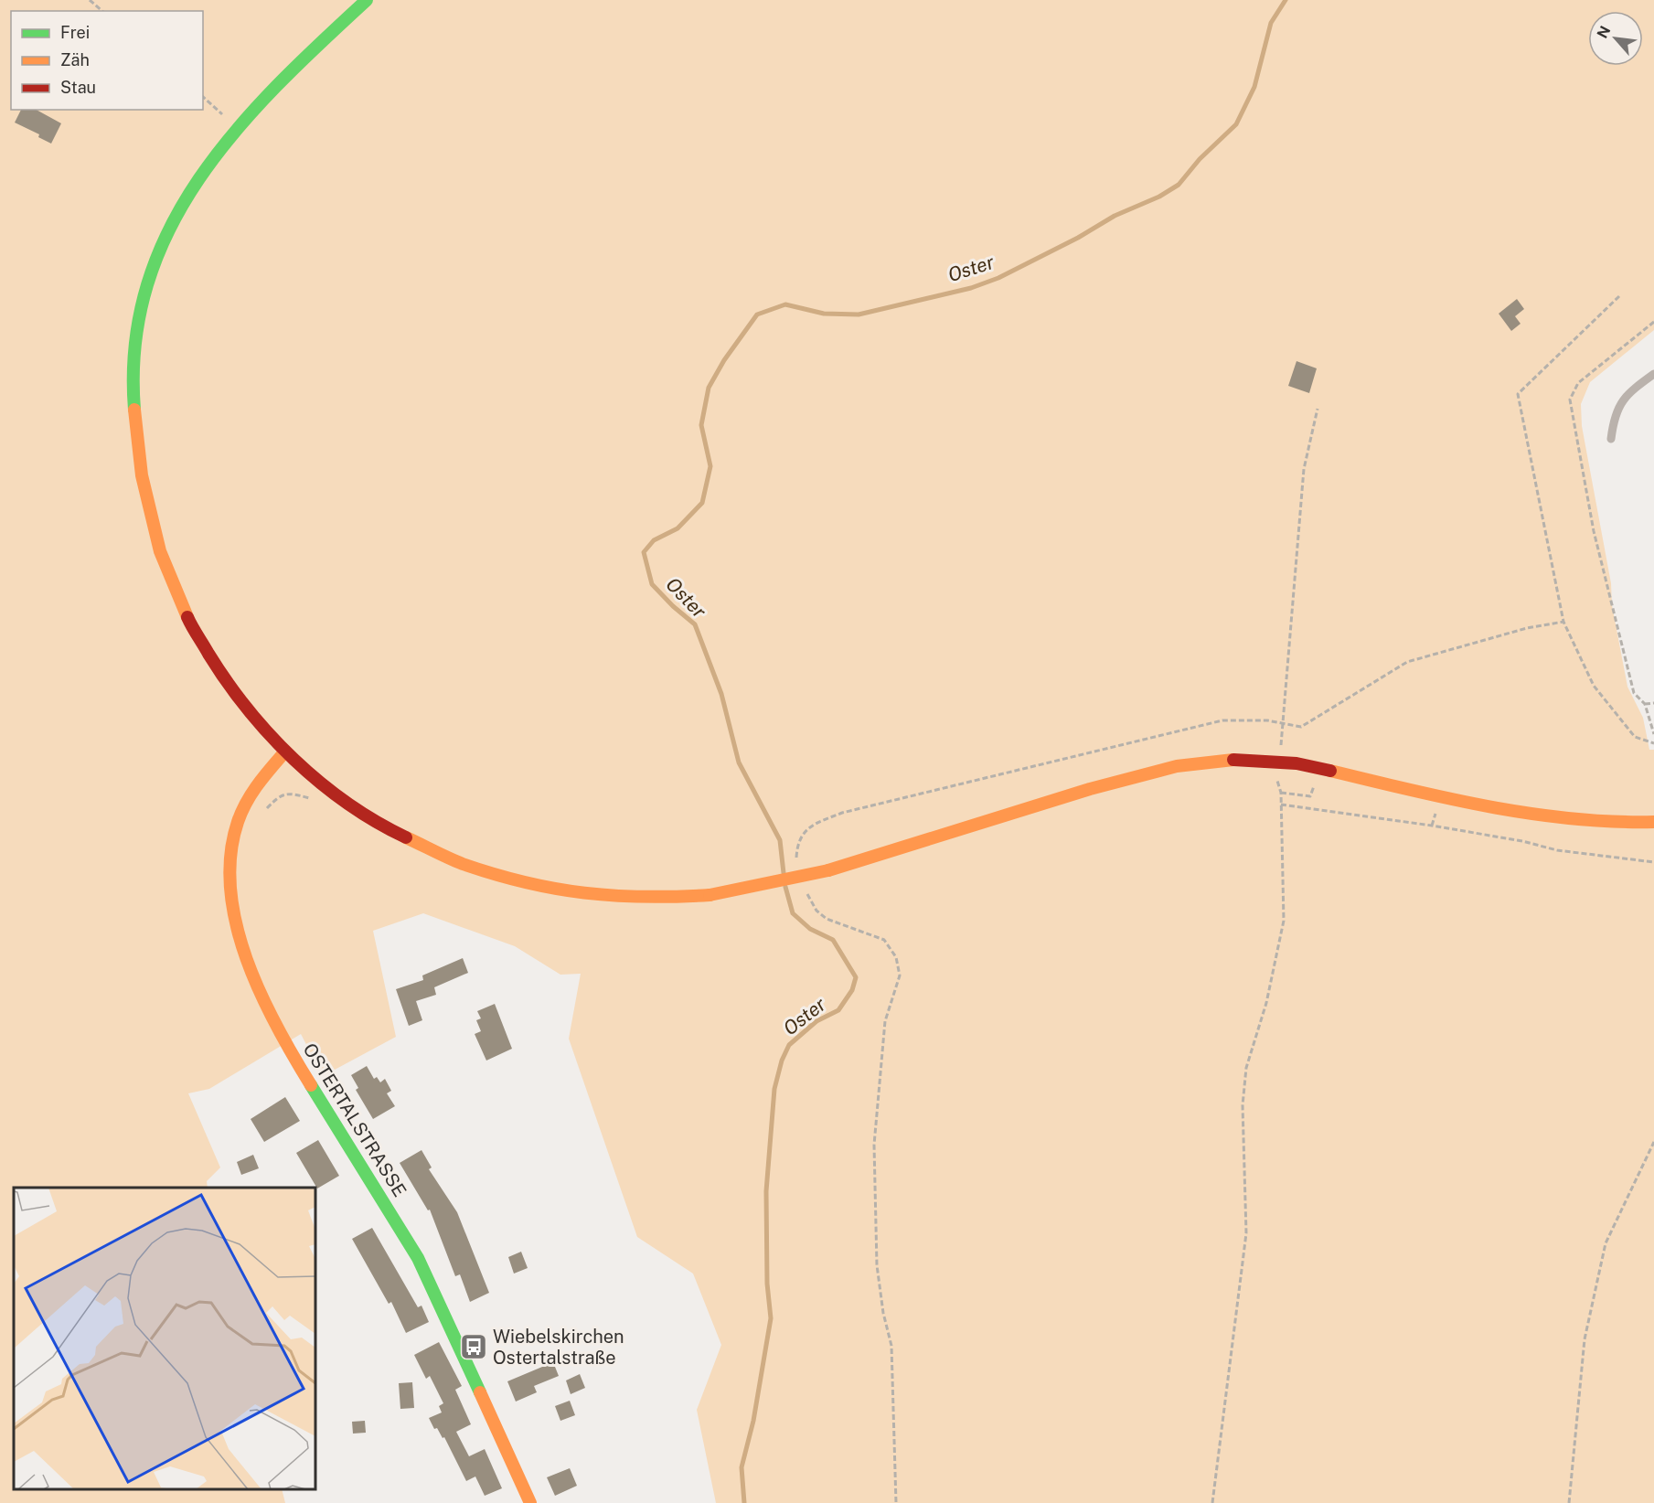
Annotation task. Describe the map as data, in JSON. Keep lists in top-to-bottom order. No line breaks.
{"streets":{"main road":["OSTERTALSTRASSE"]},"water":["Oster"],"places":{"bus stop":["Wiebelskirchen Ostertalstraße"]},"legend":["Frei","Zäh","Stau"],"north":"top left"}
